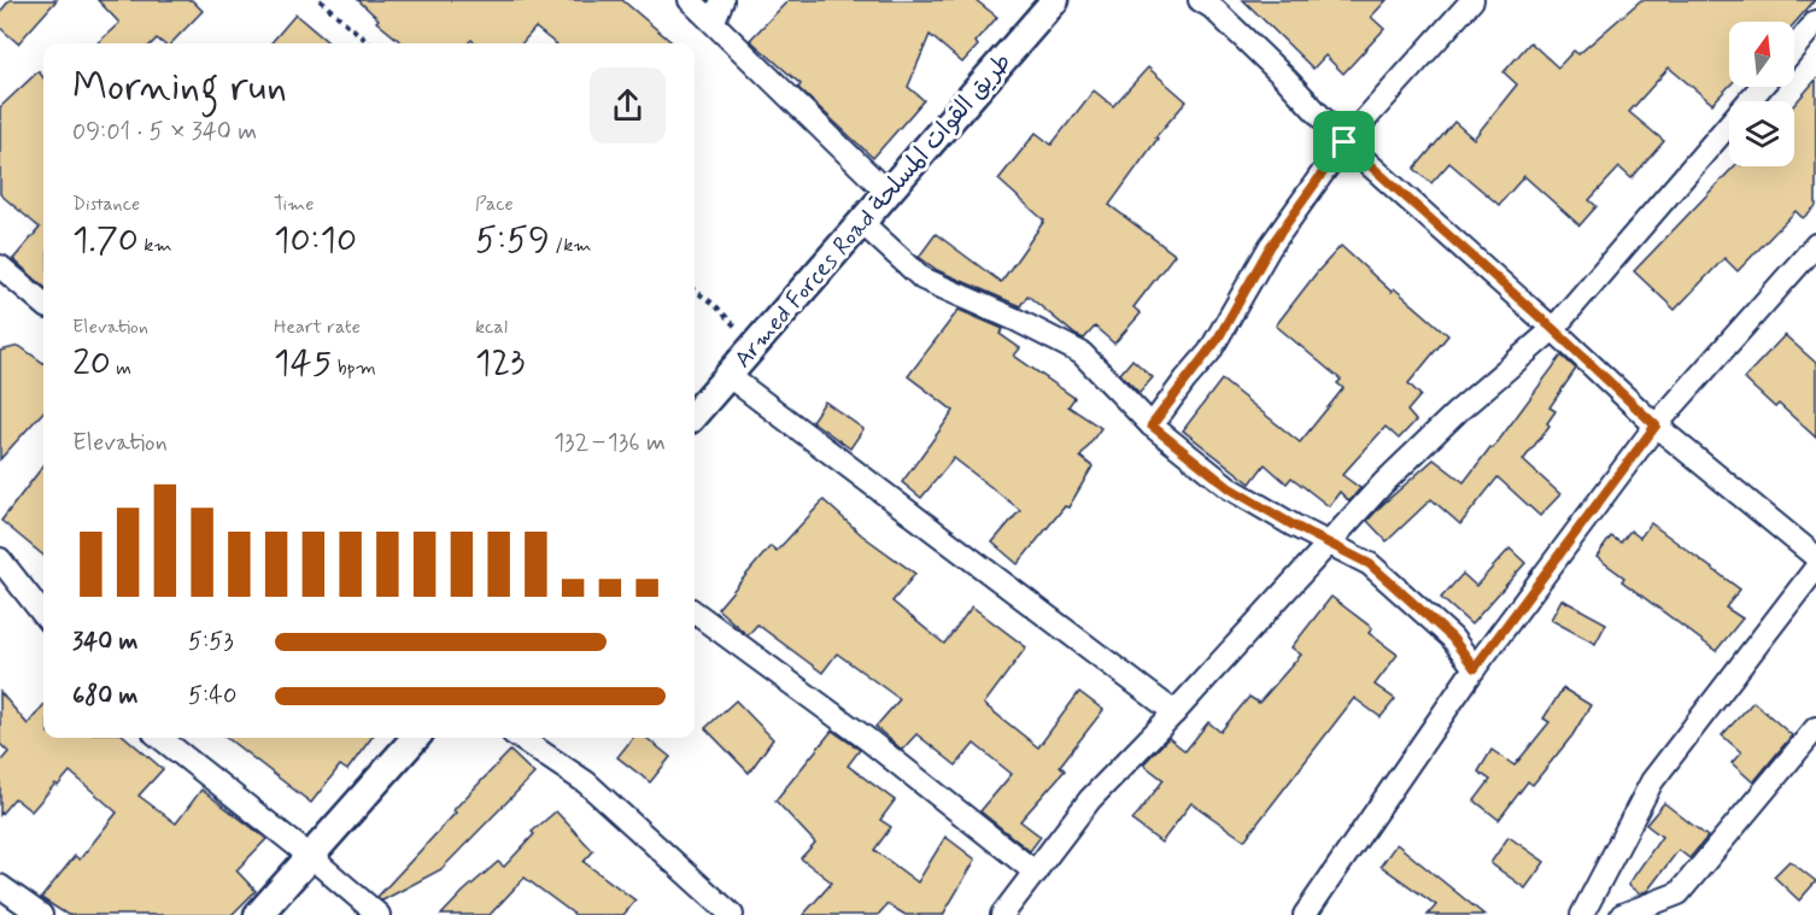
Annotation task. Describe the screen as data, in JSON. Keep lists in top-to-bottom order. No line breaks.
{"streets":{"street":["Armed Forces Road طريق القوات المسلحة"]},"north":"top","page":{"heading":["Morning run","09:01 · 5 × 340 m"],"stats":[["Distance","1.70 km"],["Time","10:10"],["Pace","5:59 /km"],["Elevation","20 m"],["Heart rate","145 bpm"],["kcal","123"]],"chart":["Elevation","132–136 m"],"list":[{"name":"340 m","note":"5:53"},{"name":"680 m","note":"5:40"}]}}
